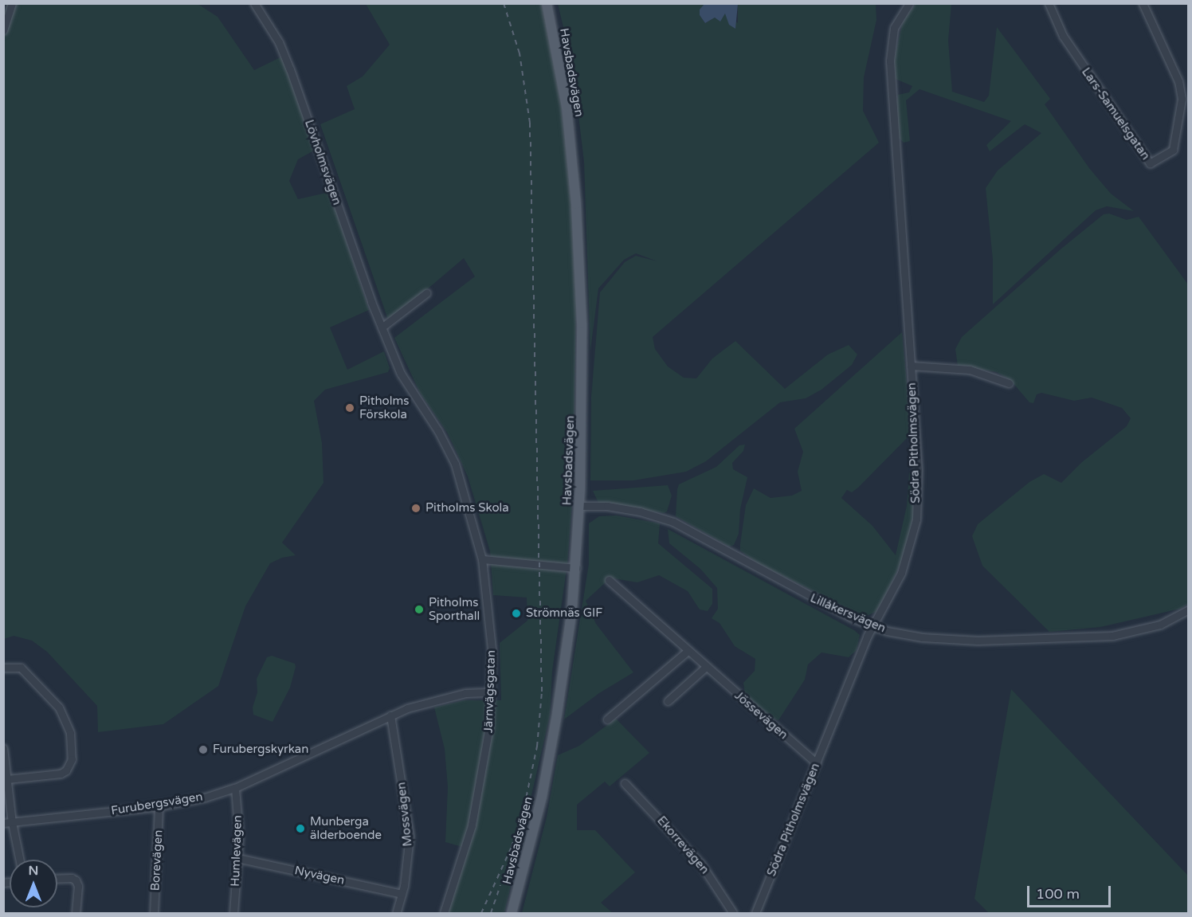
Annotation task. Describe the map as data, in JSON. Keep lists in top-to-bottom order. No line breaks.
{"streets":{"main road":["Havsbadsvägen"],"street":["Lars-Samuelsgatan","Lövholmsvägen","Södra Pitholmsvägen","Lillåkersvägen","Järnvägsgatan","Jössevägen","Furubergsvägen","Mossvägen","Ekorrevägen","Humlevägen","Borevägen","Nyvägen"]},"crossings":[["Havsbadsvägen","Lillåkersvägen"],["Lövholmsvägen","Järnvägsgatan"],["Södra Pitholmsvägen","Lillåkersvägen"],["Södra Pitholmsvägen","Jössevägen"],["Järnvägsgatan","Furubergsvägen"],["Furubergsvägen","Mossvägen"],["Furubergsvägen","Humlevägen"],["Furubergsvägen","Borevägen"],["Mossvägen","Nyvägen"],["Humlevägen","Nyvägen"]],"places":["Pitholms Förskola","Pitholms Skola","Pitholms Sporthall","Strömnäs GIF","Furubergskyrkan","Munberga älderboende"],"scale_bar":"100 m","north":"top"}
